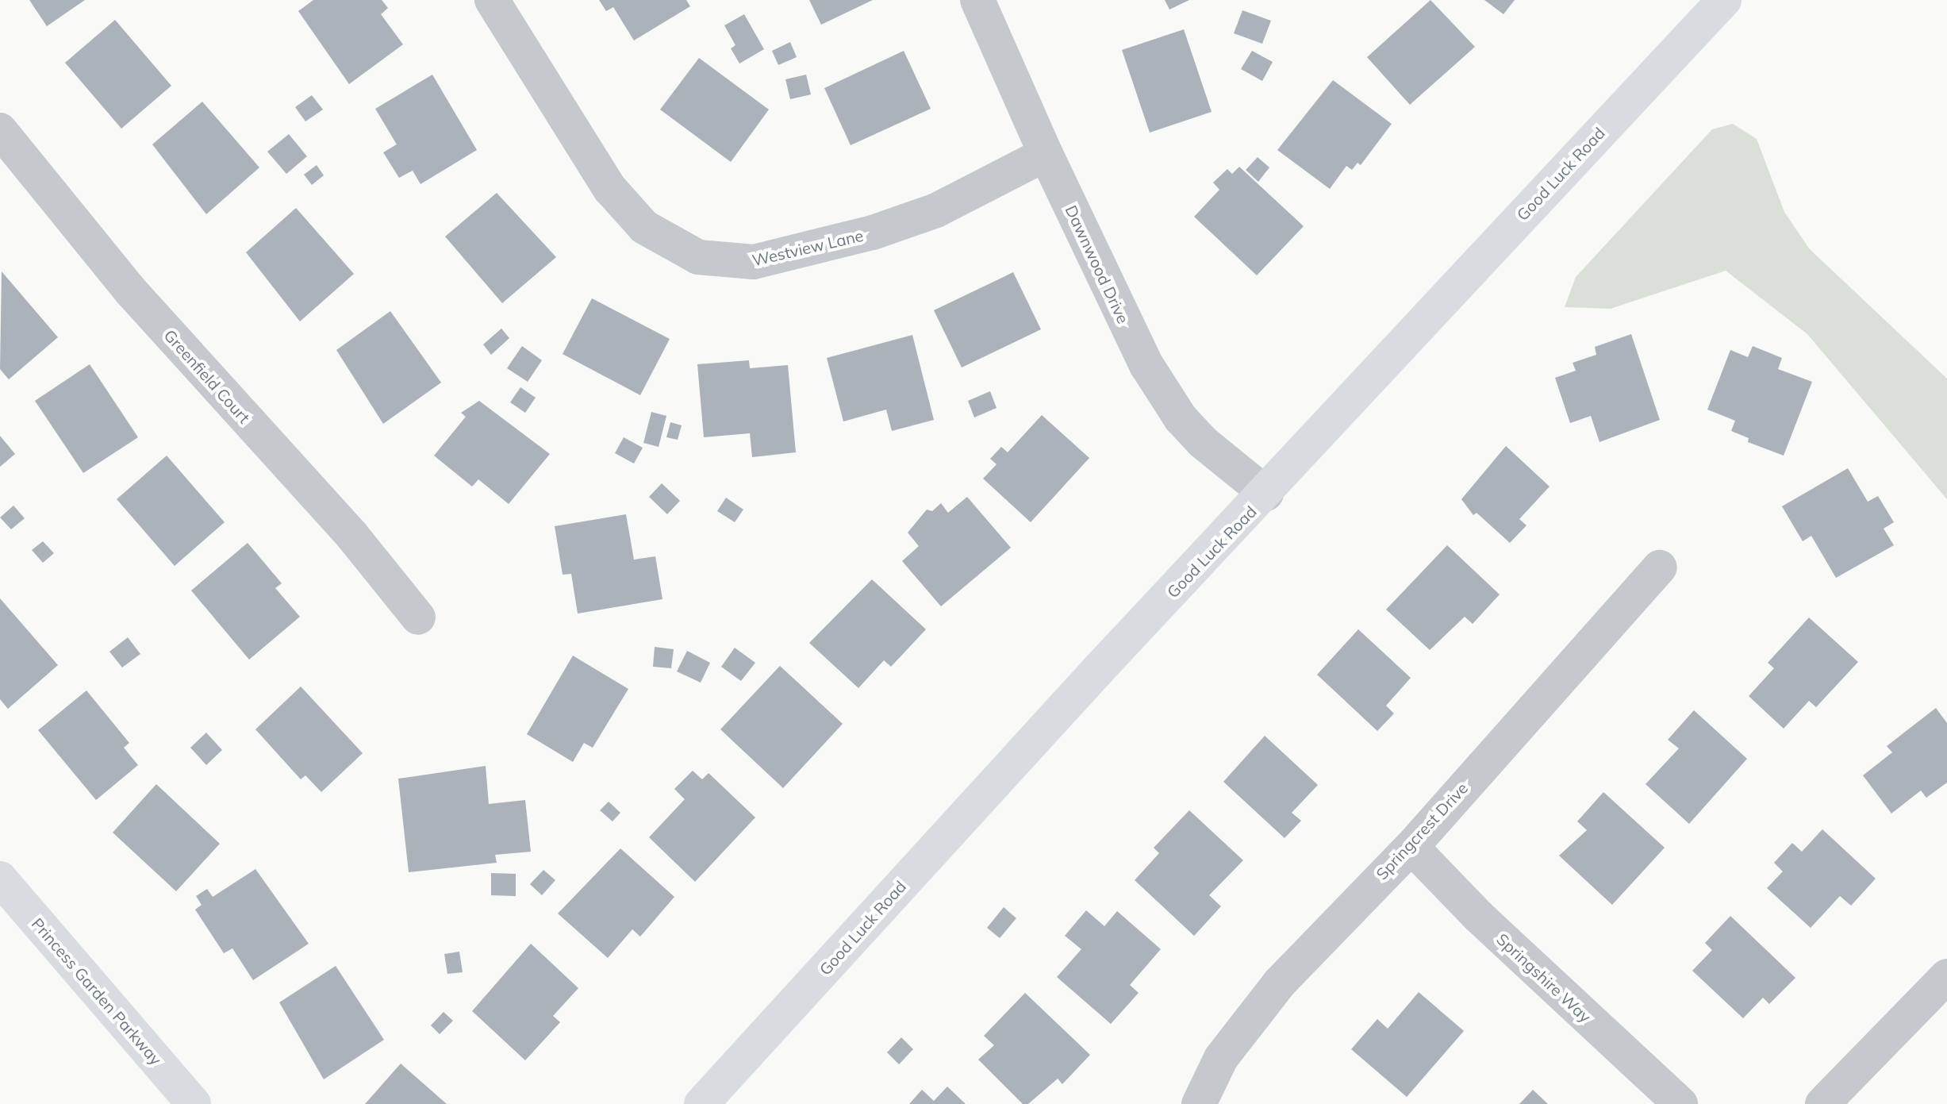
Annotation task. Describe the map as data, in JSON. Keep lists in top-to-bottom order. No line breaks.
{"streets":{"main road":["Good Luck Road","Princess Garden Parkway"],"street":["Westview Lane","Dawnwood Drive","Greenfield Court","Springcrest Drive","Springshire Way"]},"crossings":[["Good Luck Road","Dawnwood Drive"],["Westview Lane","Dawnwood Drive"],["Springcrest Drive","Springshire Way"]]}
